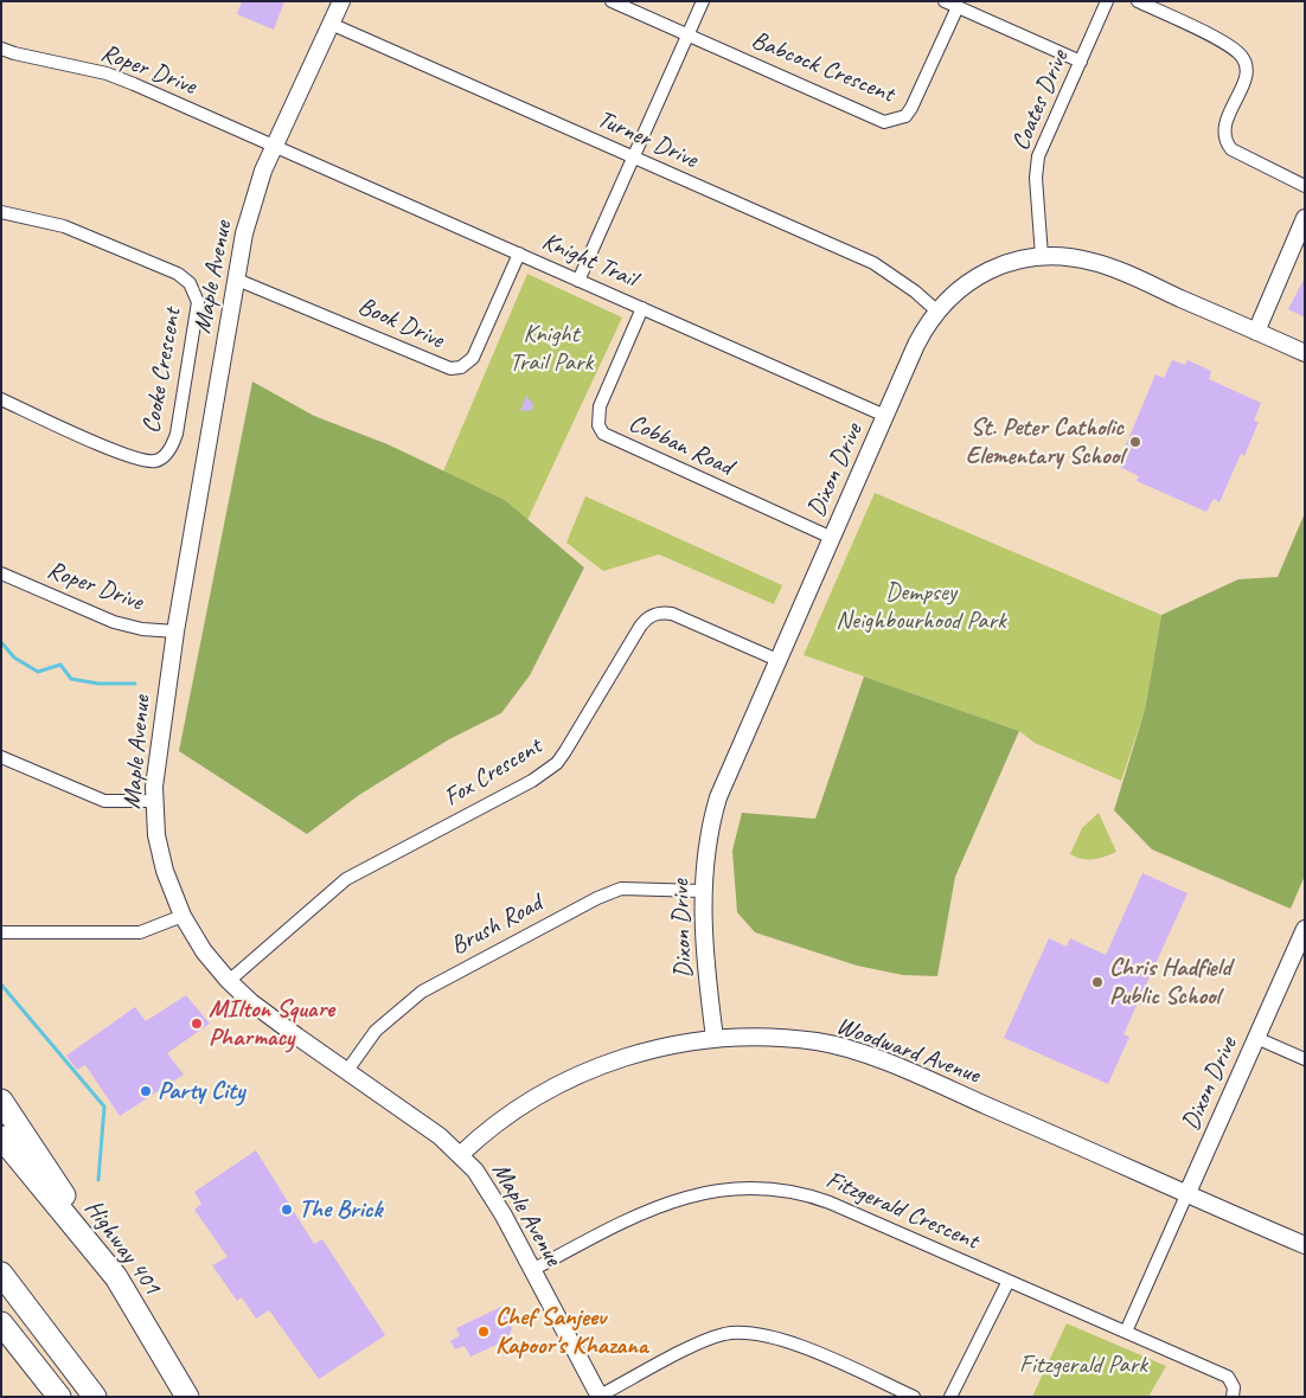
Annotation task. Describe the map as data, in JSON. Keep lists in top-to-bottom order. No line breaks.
{"streets":{"highway":["Highway 401"],"street":["Babcock Crescent","Roper Drive","Coates Drive","Turner Drive","Knight Trail","Maple Avenue","Book Drive","Cooke Crescent","Cobban Road","Dixon Drive","Fox Crescent","Brush Road","Woodward Avenue","Fitzgerald Crescent"]},"crossings":[["Roper Drive","Knight Trail"],["Roper Drive","Maple Avenue"],["Coates Drive","Dixon Drive"],["Turner Drive","Maple Avenue"],["Turner Drive","Dixon Drive"],["Knight Trail","Maple Avenue"],["Knight Trail","Book Drive"],["Knight Trail","Cobban Road"],["Knight Trail","Dixon Drive"],["Maple Avenue","Book Drive"],["Maple Avenue","Fox Crescent"],["Maple Avenue","Brush Road"],["Maple Avenue","Woodward Avenue"],["Maple Avenue","Fitzgerald Crescent"],["Cobban Road","Dixon Drive"],["Dixon Drive","Fox Crescent"],["Dixon Drive","Brush Road"],["Dixon Drive","Woodward Avenue"]],"parks":["Knight Trail Park","Dempsey Neighbourhood Park","Fitzgerald Park"],"places":["St. Peter Catholic Elementary School","Chris Hadfield Public School","MIlton Square Pharmacy","Party City","The Brick","Chef Sanjeev Kapoor's Khazana"]}
